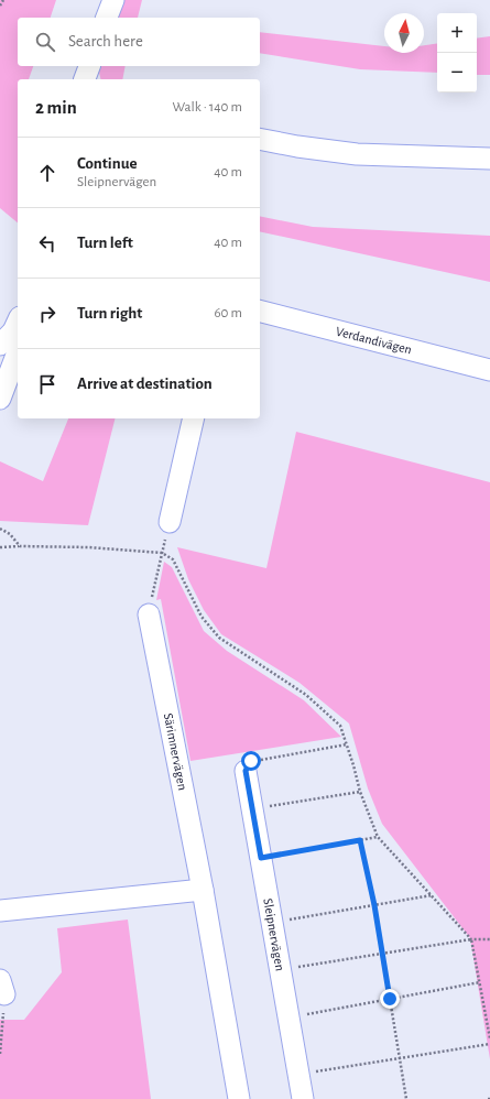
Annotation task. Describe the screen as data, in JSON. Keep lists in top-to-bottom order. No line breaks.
{"streets":{"street":["Verdandivägen","Särimnervägen","Sleipnervägen"]},"north":"top","page":{"map_buttons":["+","−"],"search":"Search here","heading":["2 min","Walk · 140 m"],"list":[["Continue","Sleipnervägen","40 m"],["Turn left","40 m"],["Turn right","60 m"],"Arrive at destination"]}}
